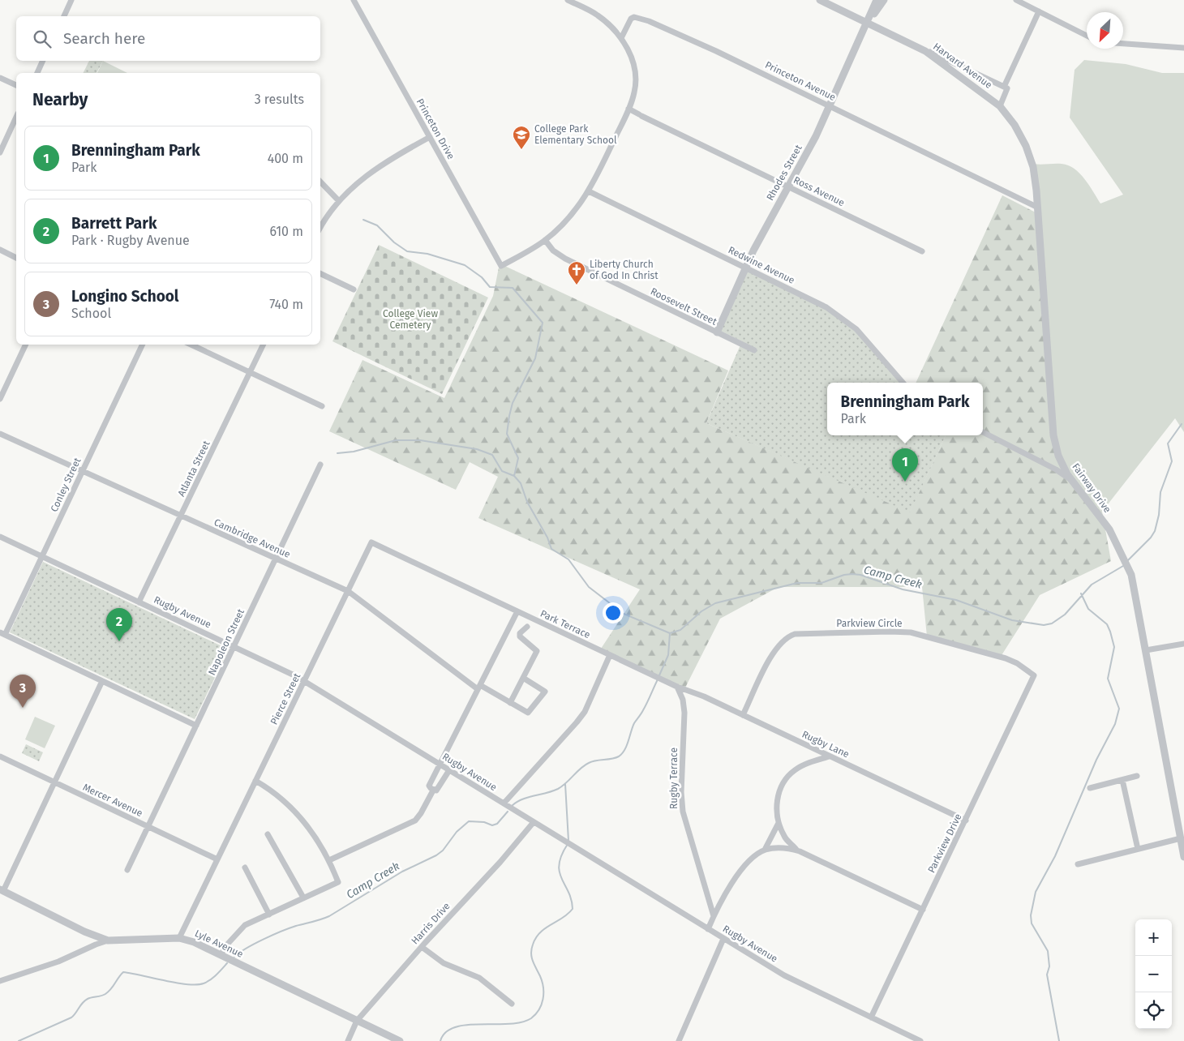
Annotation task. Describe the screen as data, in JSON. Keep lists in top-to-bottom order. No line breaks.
{"streets":{"street":["Harvard Avenue","Princeton Avenue","Princeton Drive","Rhodes Street","Ross Avenue","Redwine Avenue","Roosevelt Street","Atlanta Street","Conley Street","Fairway Drive","Cambridge Avenue","Rugby Avenue","Parkview Circle","Park Terrace","Napoleon Street","Pierce Street","Rugby Lane","Rugby Terrace","Mercer Avenue","Parkview Drive","Harris Drive","Lyle Avenue"]},"crossings":[["Harvard Avenue","Rhodes Street"],["Harvard Avenue","Fairway Drive"],["Princeton Avenue","Rhodes Street"],["Princeton Avenue","Fairway Drive"],["Princeton Drive","Roosevelt Street"],["Rhodes Street","Ross Avenue"],["Rhodes Street","Redwine Avenue"],["Rhodes Street","Roosevelt Street"],["Atlanta Street","Cambridge Avenue"],["Atlanta Street","Rugby Avenue"],["Conley Street","Cambridge Avenue"],["Conley Street","Rugby Avenue"],["Cambridge Avenue","Napoleon Street"],["Cambridge Avenue","Pierce Street"],["Rugby Avenue","Napoleon Street"],["Rugby Avenue","Pierce Street"],["Rugby Avenue","Parkview Drive"],["Rugby Avenue","Harris Drive"],["Parkview Circle","Rugby Lane"],["Parkview Circle","Parkview Drive"],["Park Terrace","Pierce Street"],["Park Terrace","Rugby Lane"],["Park Terrace","Rugby Terrace"],["Napoleon Street","Mercer Avenue"],["Pierce Street","Mercer Avenue"],["Pierce Street","Lyle Avenue"],["Rugby Lane","Rugby Terrace"],["Rugby Lane","Parkview Drive"],["Harris Drive","Lyle Avenue"]],"water":["Camp Creek"],"parks":["College View Cemetery"],"places":{"school or university":["College Park Elementary School"],"church":["Liberty Church of God In Christ"]},"north":"bottom left","page":{"search":"Search here","heading":["Nearby","3 results"],"list":[{"mark":"1","name":"Brenningham Park","note":"Park","value":"400 m"},{"mark":"2","name":"Barrett Park","note":"Park · Rugby Avenue","value":"610 m"},{"mark":"3","name":"Longino School","note":"School","value":"740 m"}],"popup":["Brenningham Park","Park"],"pins":["1","2","3"],"map_buttons":["+","−"]}}
